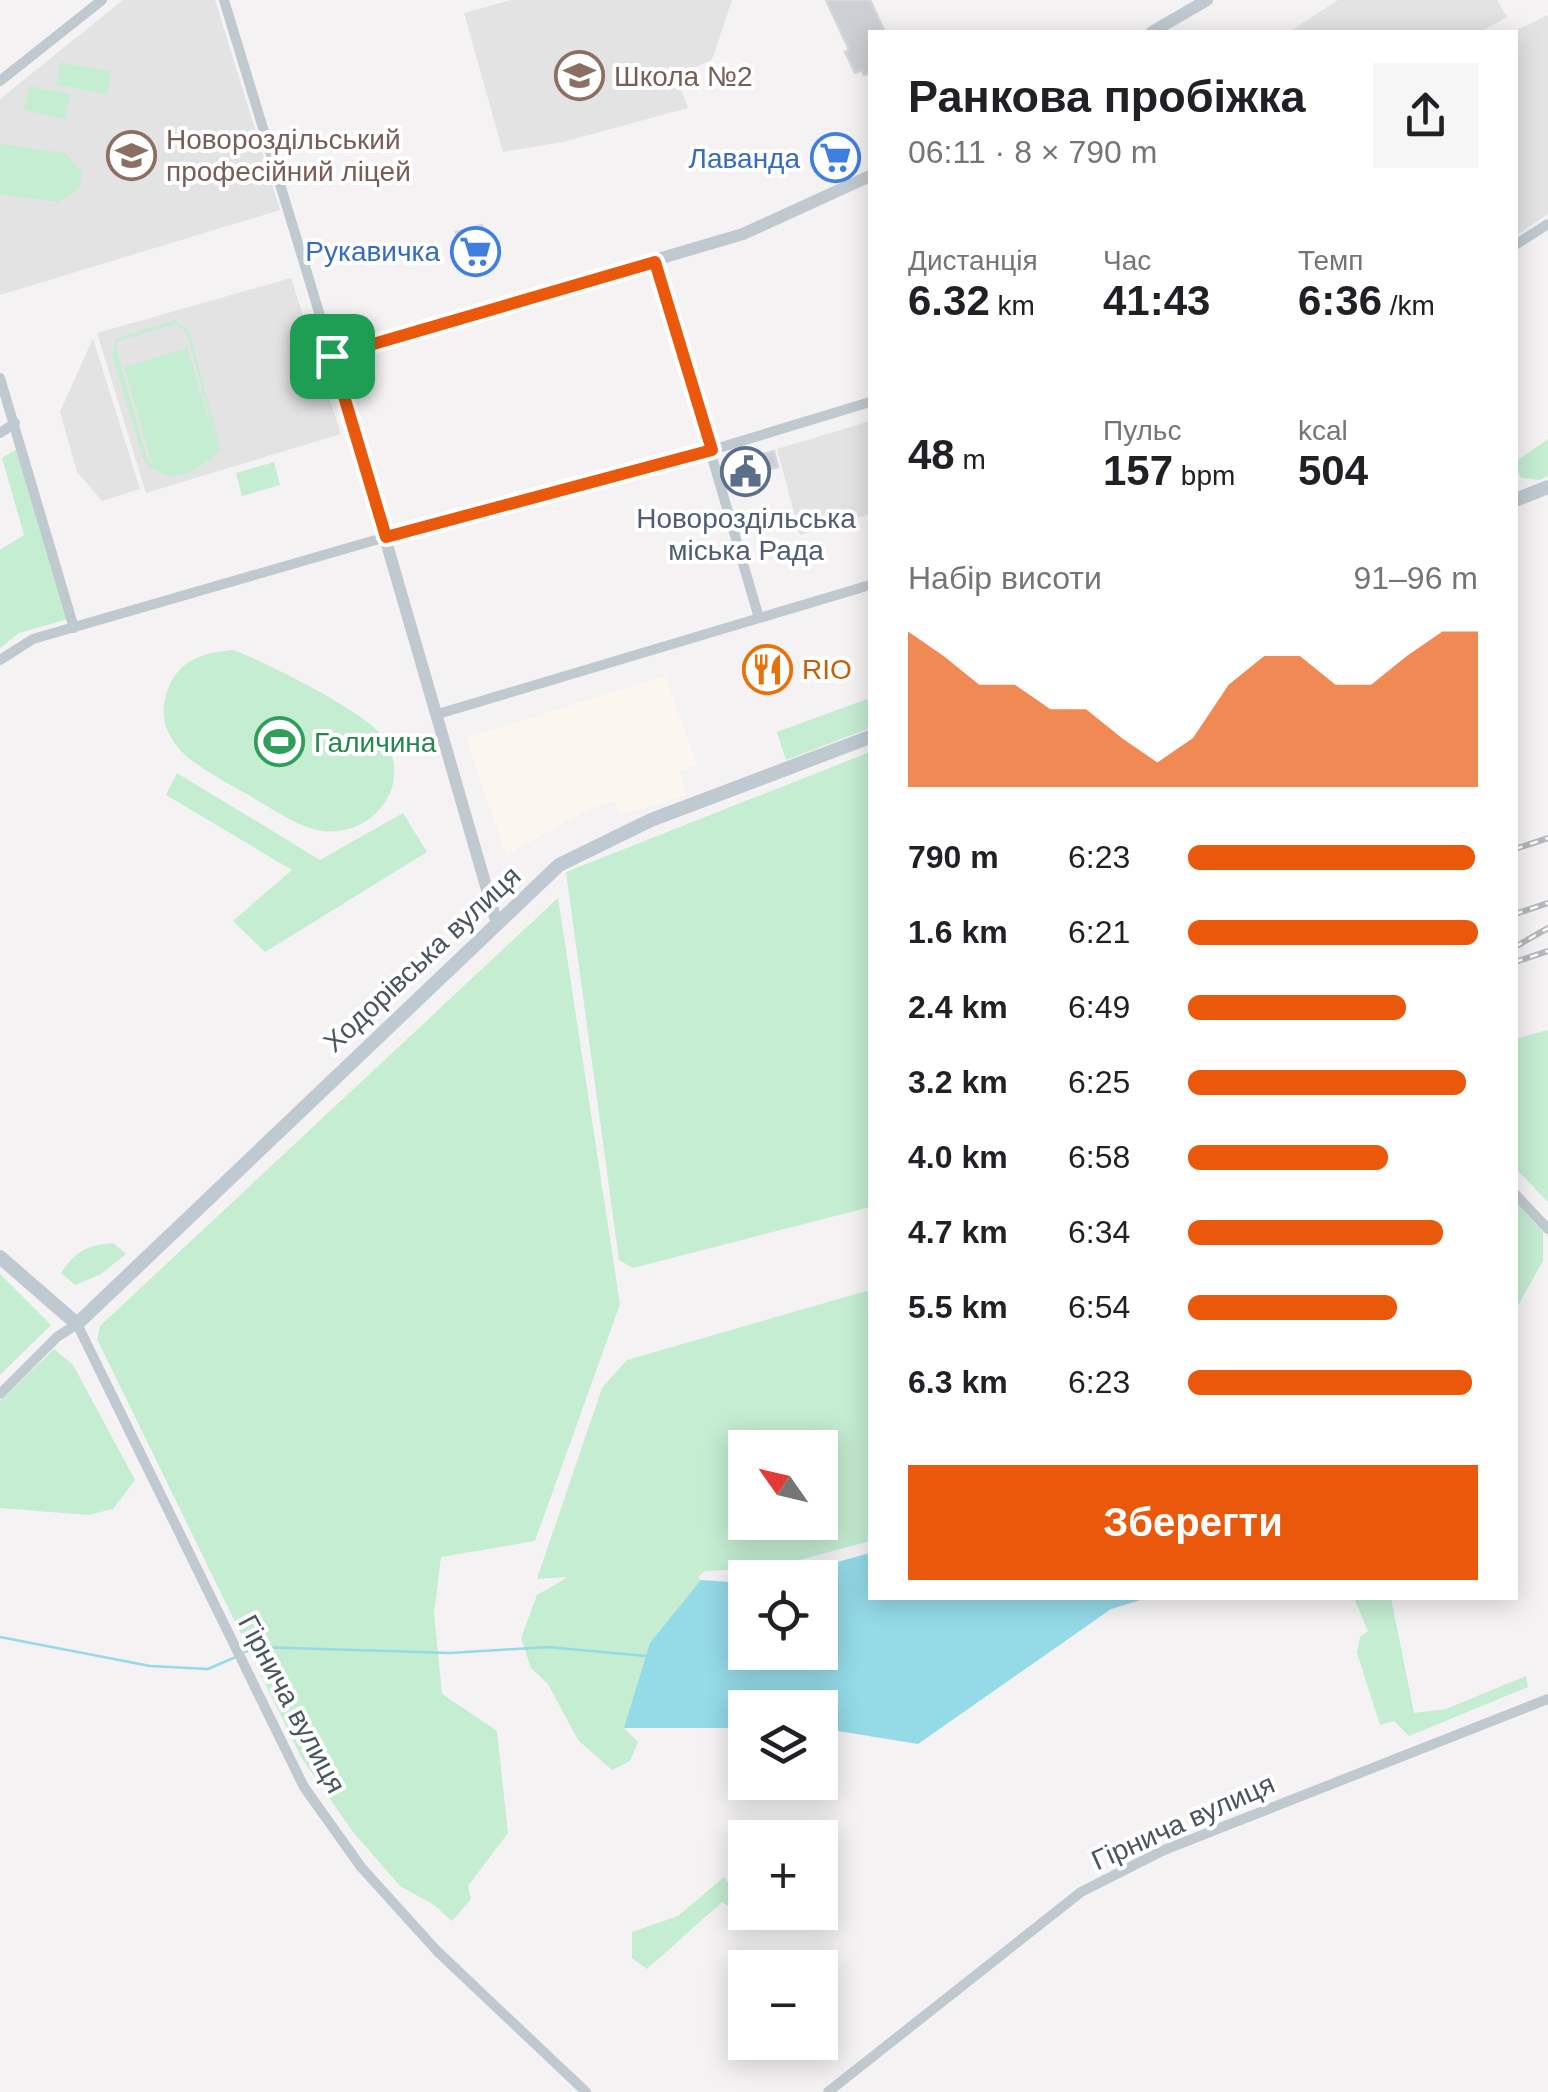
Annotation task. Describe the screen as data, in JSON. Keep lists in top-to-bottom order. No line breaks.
{"streets":{"main road":["Ходорівська вулиця"],"street":["Гірнича вулиця"]},"crossings":[["Ходорівська вулиця","Гірнича вулиця"]],"places":{"school or university":["Школа №2","Новороздільський професійний ліцей"],"supermarket":["Лаванда","Рукавичка"],"public building":["Новороздільська міська Рада"],"restaurant":["RIO"],"sports":["Галичина"]},"north":"top left","page":{"heading":["Ранкова пробіжка","06:11 · 8 × 790 m"],"stats":[["Дистанція","6.32 km"],["Час","41:43"],["Темп","6:36 /km"],["48 m"],["Пульс","157 bpm"],["kcal","504"]],"chart":["Набір висоти","91–96 m"],"list":[{"name":"790 m","note":"6:23"},{"name":"1.6 km","note":"6:21"},{"name":"2.4 km","note":"6:49"},{"name":"3.2 km","note":"6:25"},{"name":"4.0 km","note":"6:58"},{"name":"4.7 km","note":"6:34"},{"name":"5.5 km","note":"6:54"},{"name":"6.3 km","note":"6:23"}],"map_buttons":["+","−"],"buttons":"Зберегти"}}
